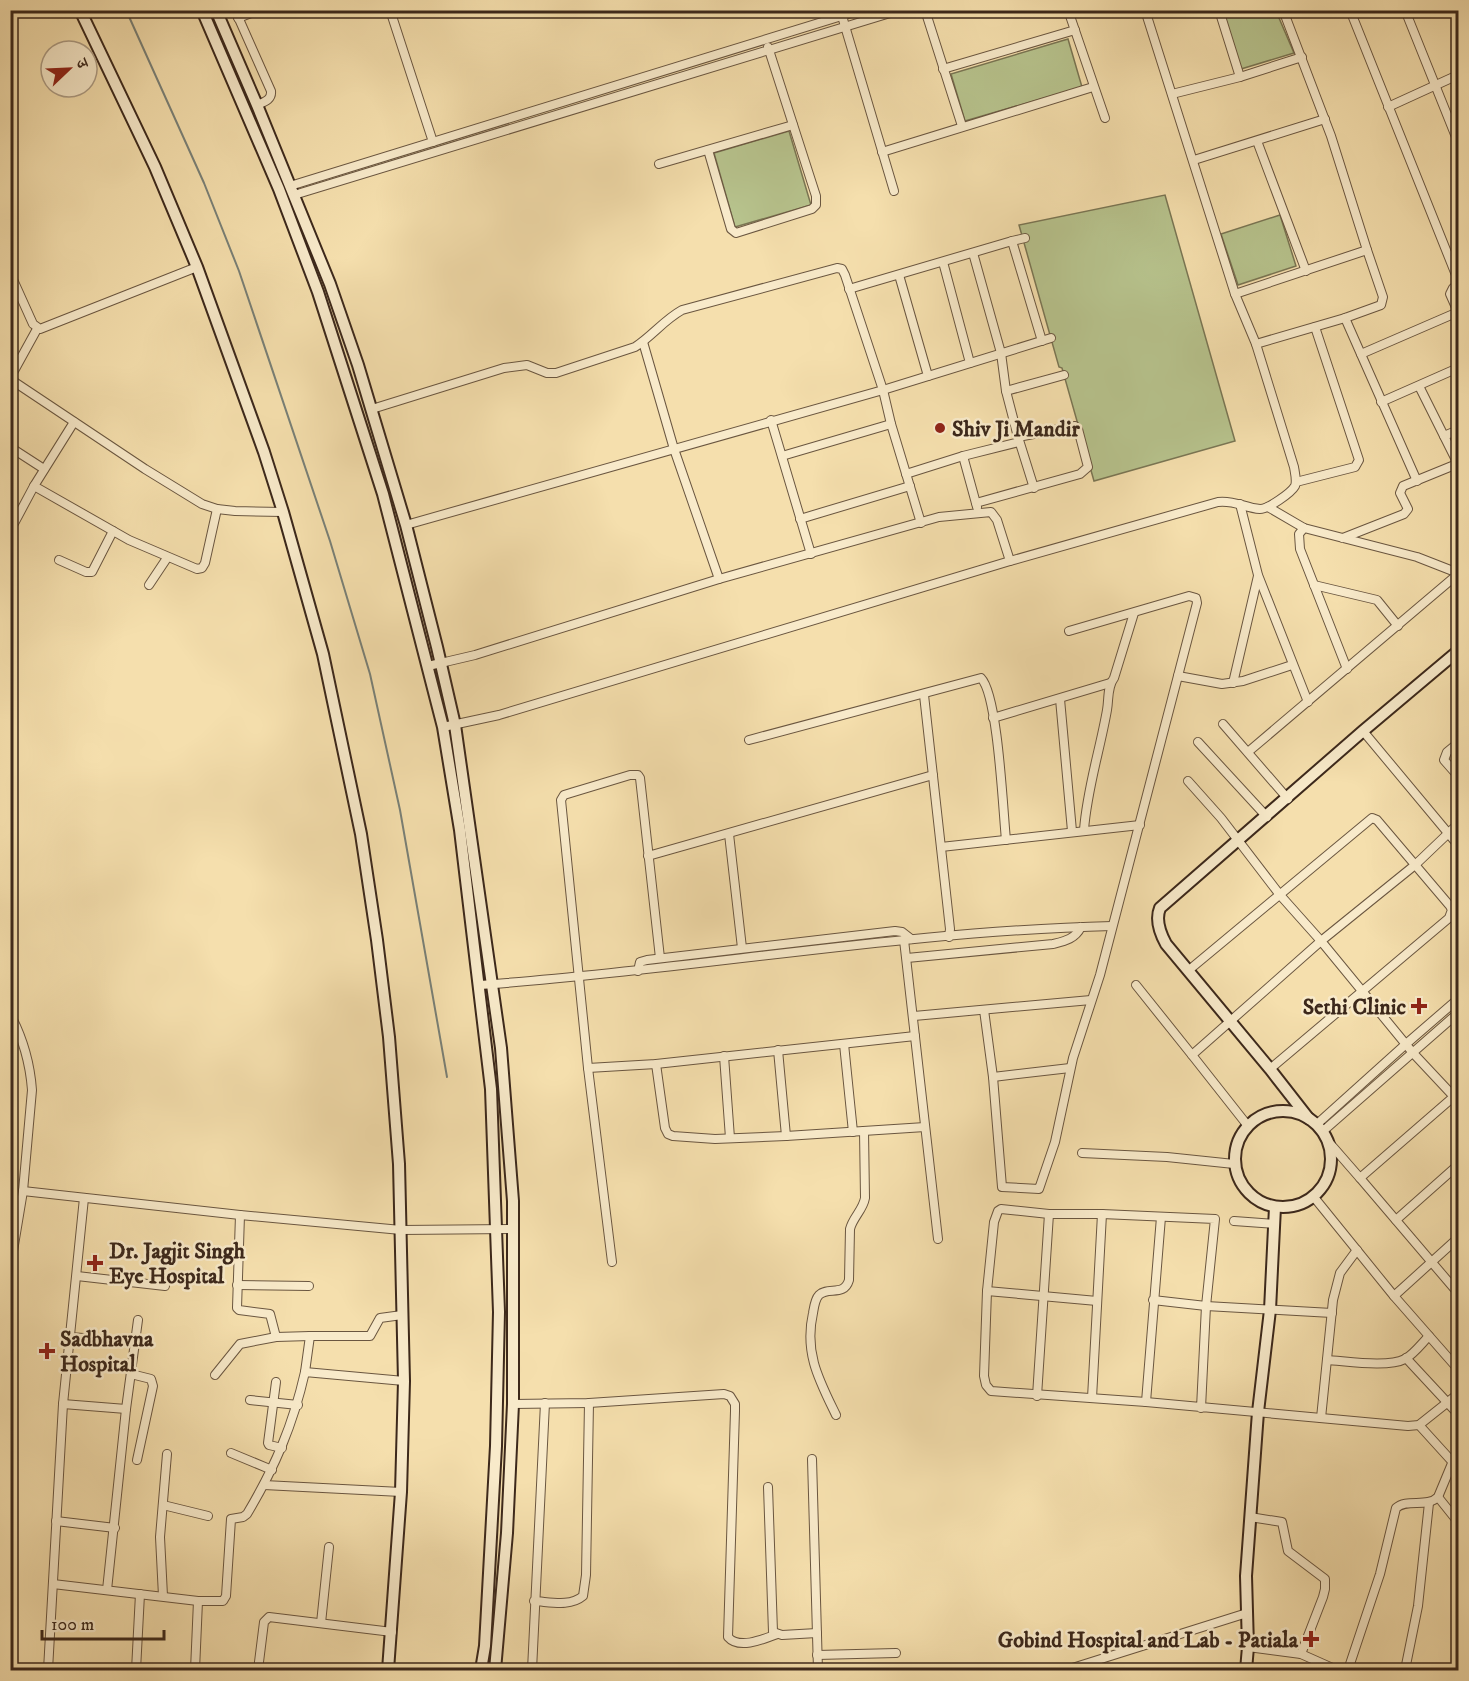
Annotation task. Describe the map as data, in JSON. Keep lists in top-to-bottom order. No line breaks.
{"places":{"other":["Shiv Ji Mandir"],"health":["Sethi Clinic","Dr. Jagjit Singh Eye Hospital","Sadbhavna Hospital","Gobind Hospital and Lab - Patiala"]},"scale_bar":"100 m","north":"top right"}
